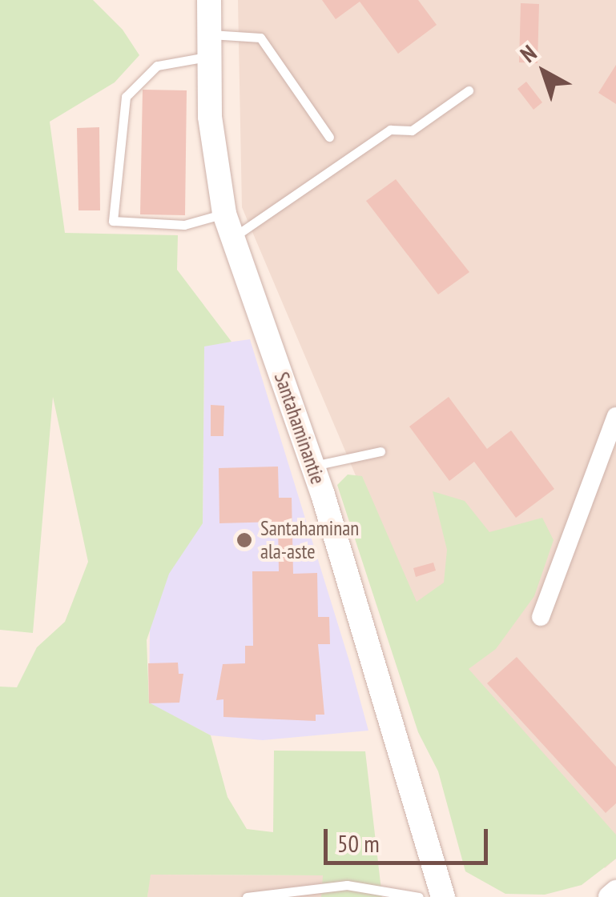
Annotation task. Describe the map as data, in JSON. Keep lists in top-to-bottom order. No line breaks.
{"streets":{"main road":["Santahaminantie"]},"places":["Santahaminan ala-aste"],"scale_bar":"50 m","north":"top left"}
